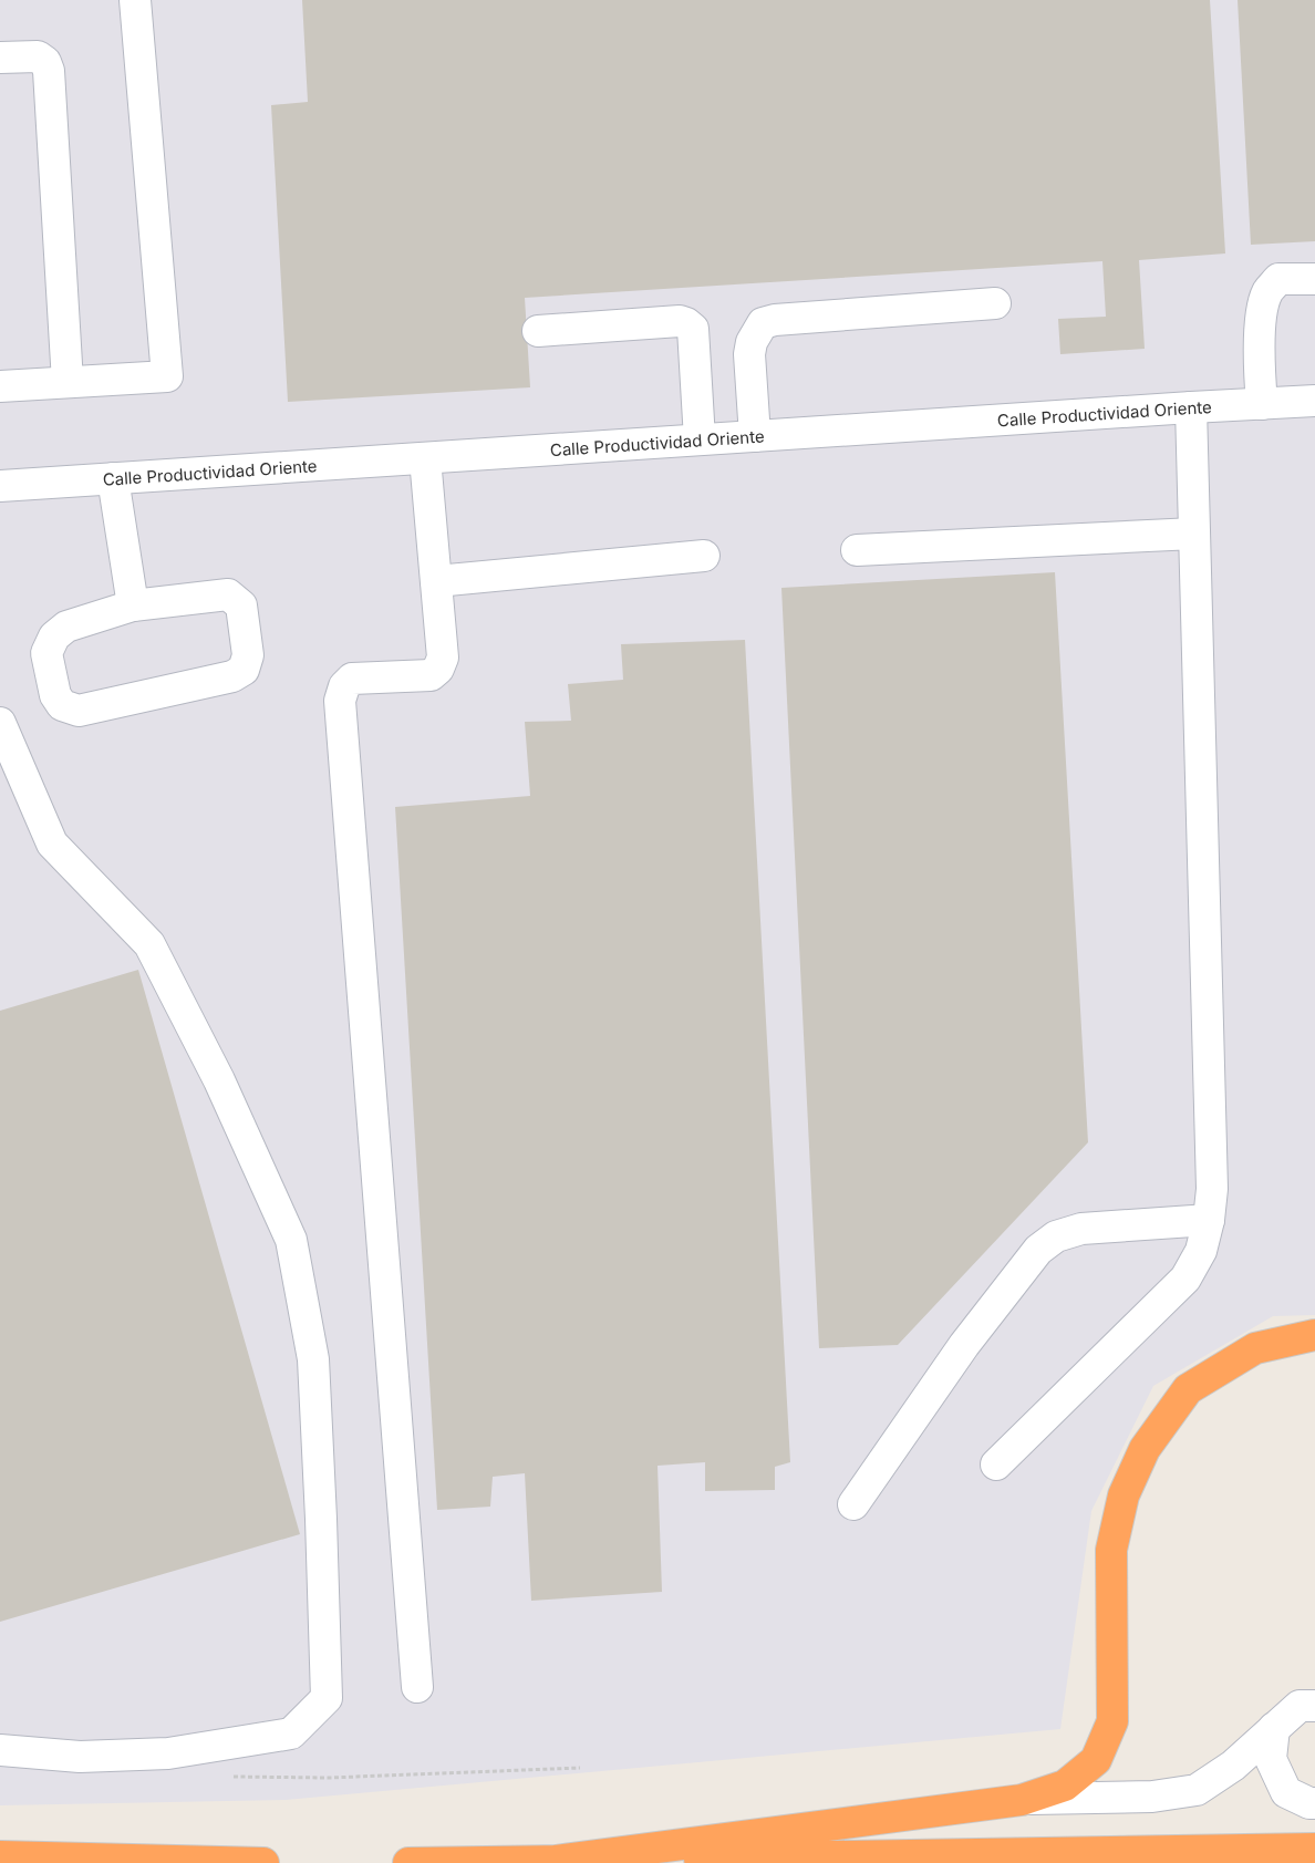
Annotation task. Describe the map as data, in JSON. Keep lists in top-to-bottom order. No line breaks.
{"streets":{"street":["Calle Productividad Oriente"]}}
